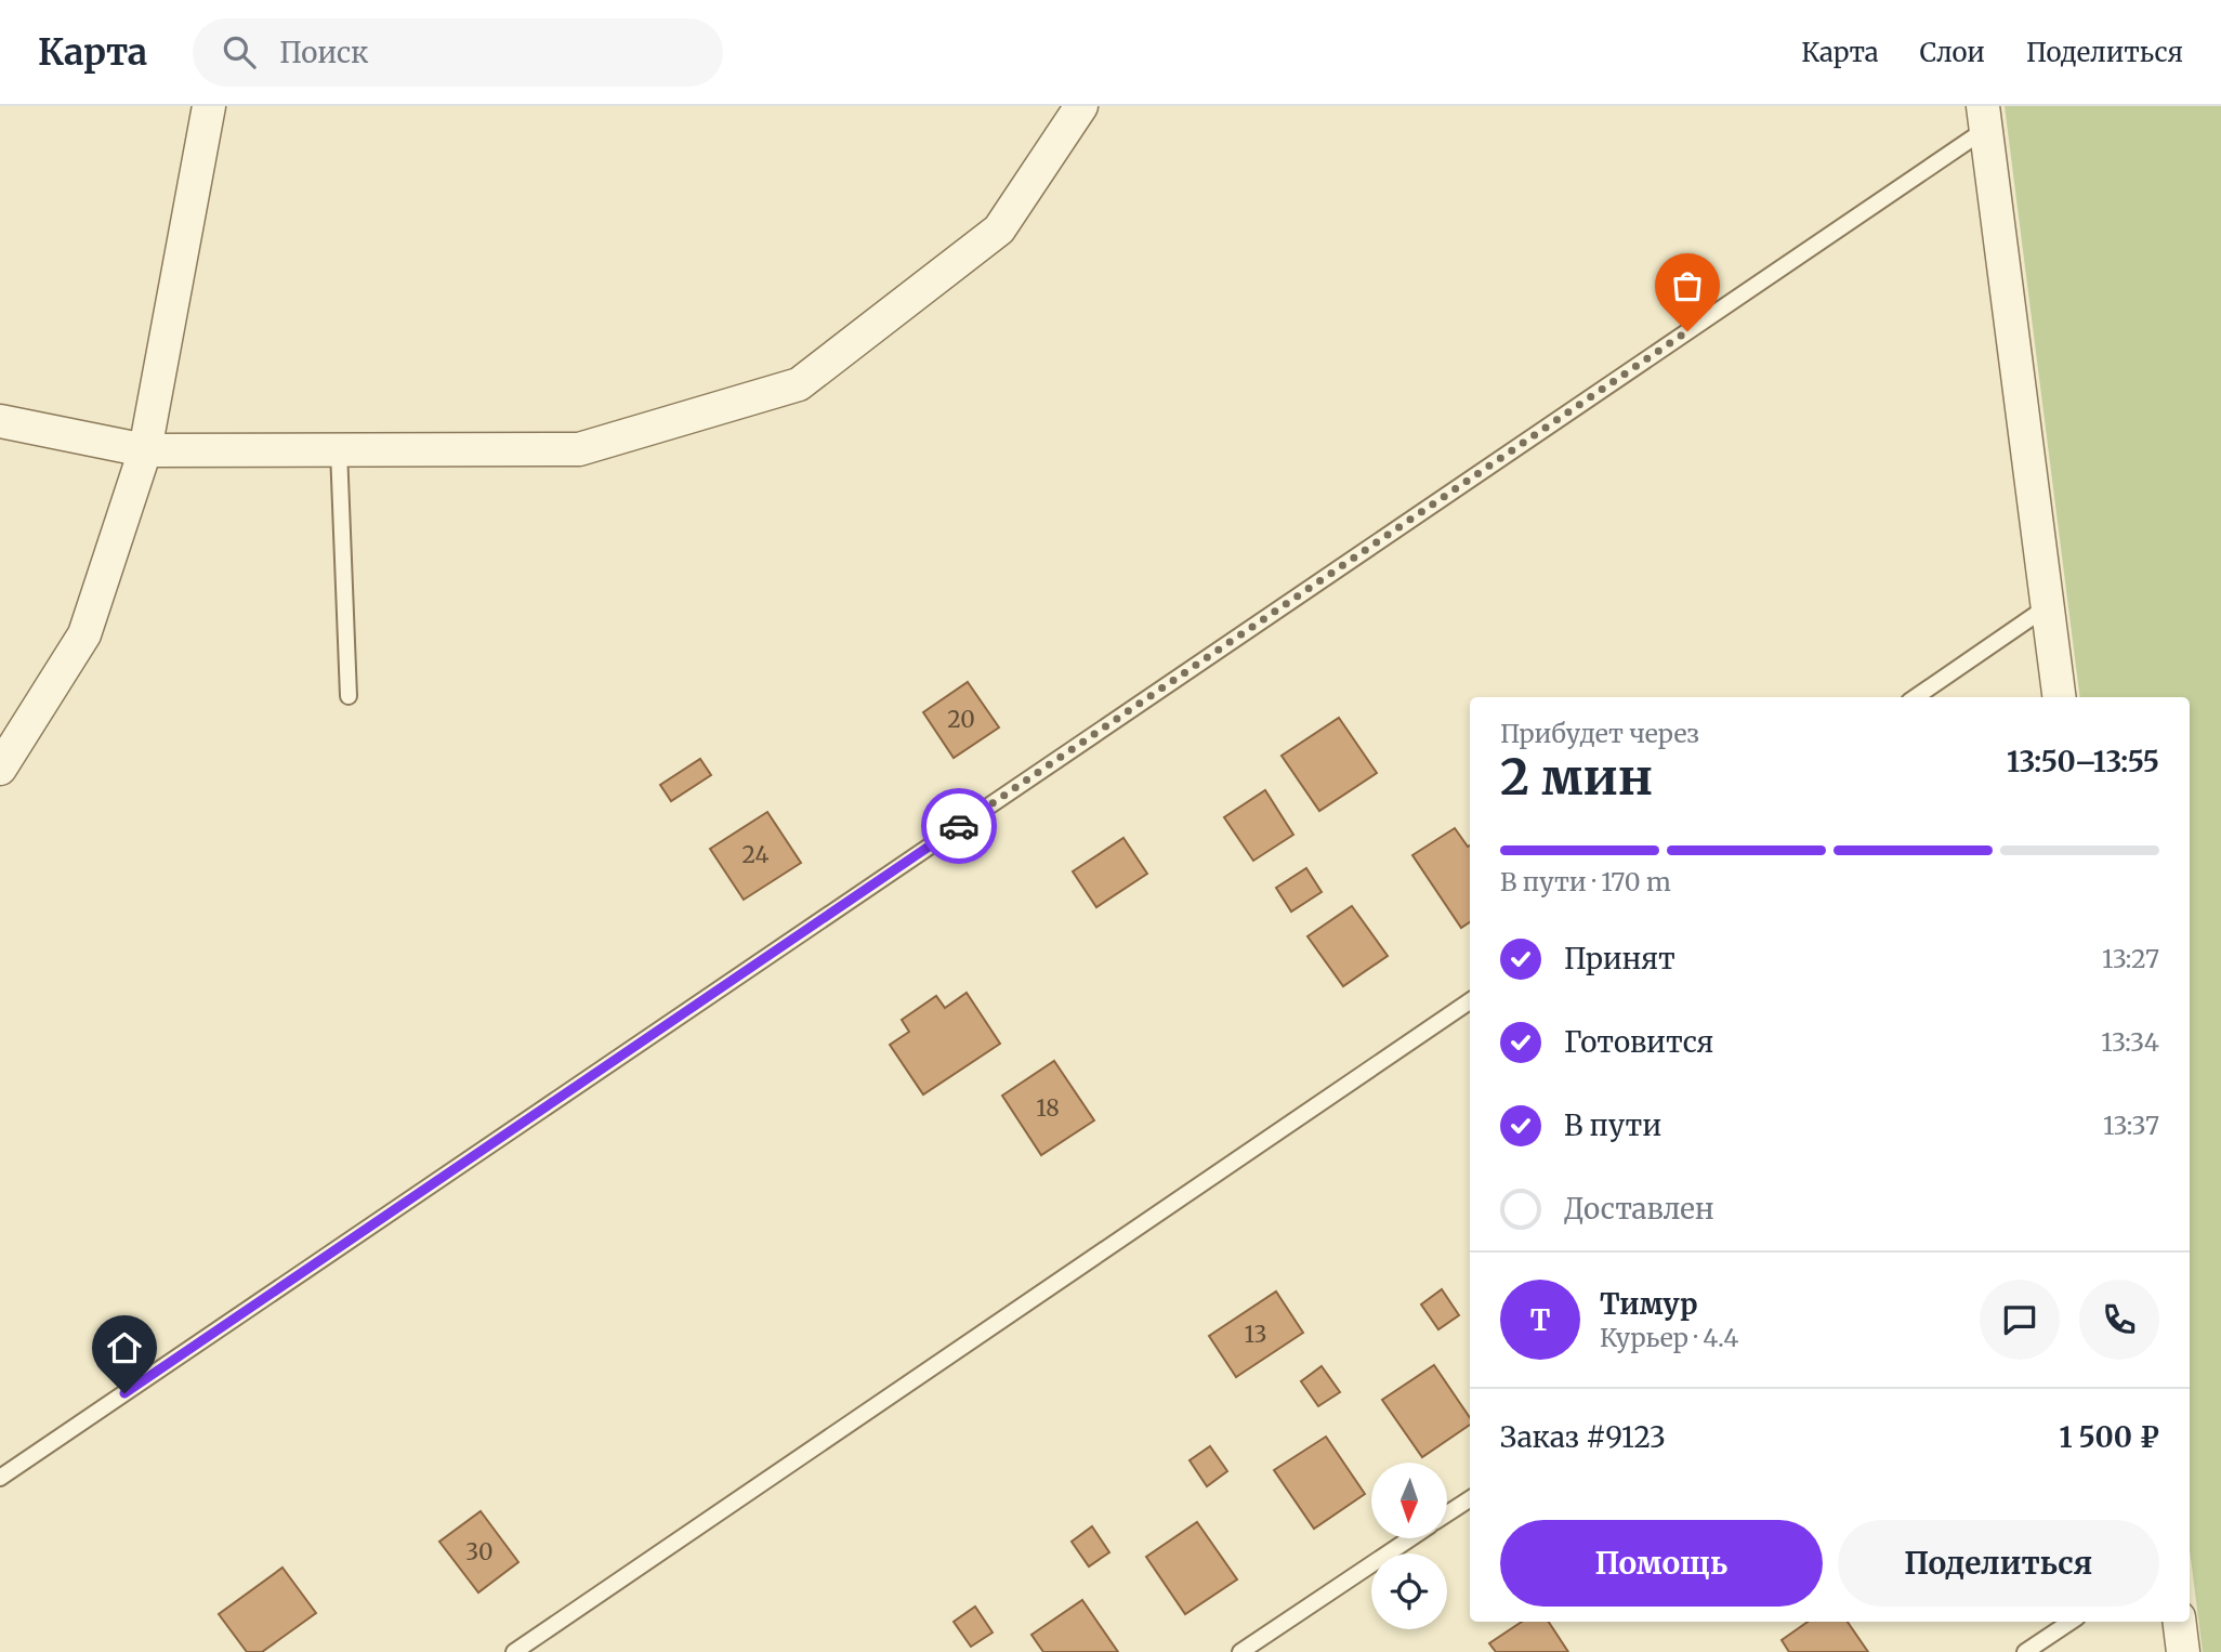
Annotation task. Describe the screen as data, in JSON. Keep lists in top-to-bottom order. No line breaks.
{"house_numbers":["20","24","18","13","30"],"north":"bottom","page":{"header":"Карта","search":"Поиск","nav":["Карта","Слои","Поделиться"],"heading":["2 мин","Прибудет через","13:50–13:55"],"panel":["Тимур","Курьер · 4.4","Заказ #9123","1 500 ₽"],"bar":"В пути · 170 m","list":[["Принят","13:27"],["Готовится","13:34"],["В пути","13:37"],"Доставлен"],"round":"Т","buttons":["Помощь","Поделиться"]}}
